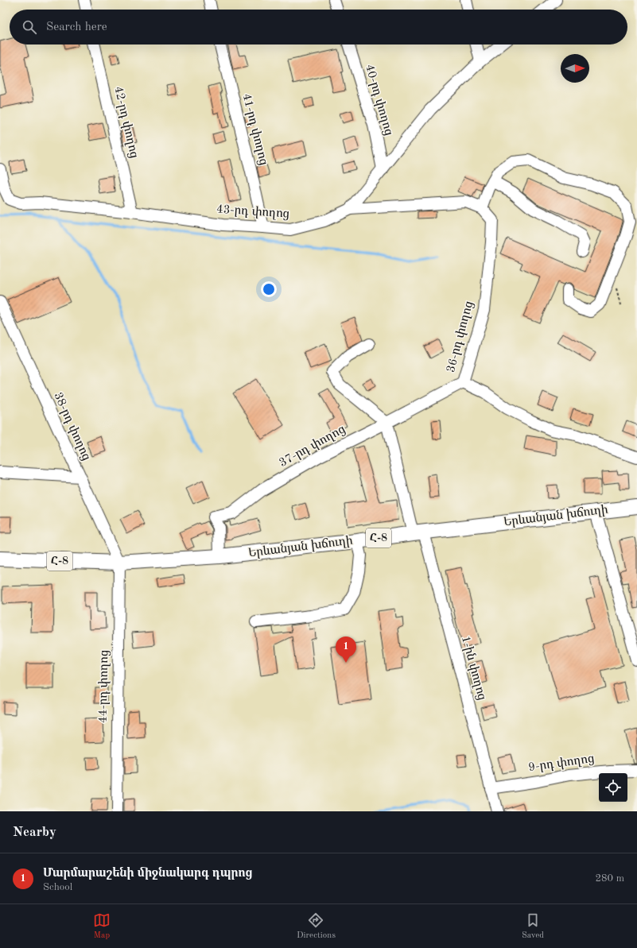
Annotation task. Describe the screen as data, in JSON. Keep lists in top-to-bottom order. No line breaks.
{"streets":{"main road":["Երևանյան խճուղի","Հ-8"],"street":["40-րդ փողոց","42-րդ փողոց","41-րդ փողոց","43-րդ փողոց","36-րդ փողոց","38-րդ փողոց","37-րդ փողոց","1-ին փողոց","44-րդ փողոց","9-րդ փողոց"]},"crossings":[["40-րդ փողոց","43-րդ փողոց"],["42-րդ փողոց","43-րդ փողոց"],["41-րդ փողոց","43-րդ փողոց"],["43-րդ փողոց","36-րդ փողոց"],["36-րդ փողոց","37-րդ փողոց"],["38-րդ փողոց","Երևանյան խճուղի"],["38-րդ փողոց","44-րդ փողոց"],["37-րդ փողոց","Երևանյան խճուղի"],["37-րդ փողոց","1-ին փողոց"],["Երևանյան խճուղի","1-ին փողոց"],["Երևանյան խճուղի","44-րդ փողոց"],["1-ին փողոց","9-րդ փողոց"]],"north":"right","page":{"search":"Search here","pins":"1","heading":"Nearby","list":[{"mark":"1","name":"Մարմարաշենի միջնակարգ դպրոց","note":"School","value":"280 m"}],"nav":["Map","Directions","Saved"]}}
